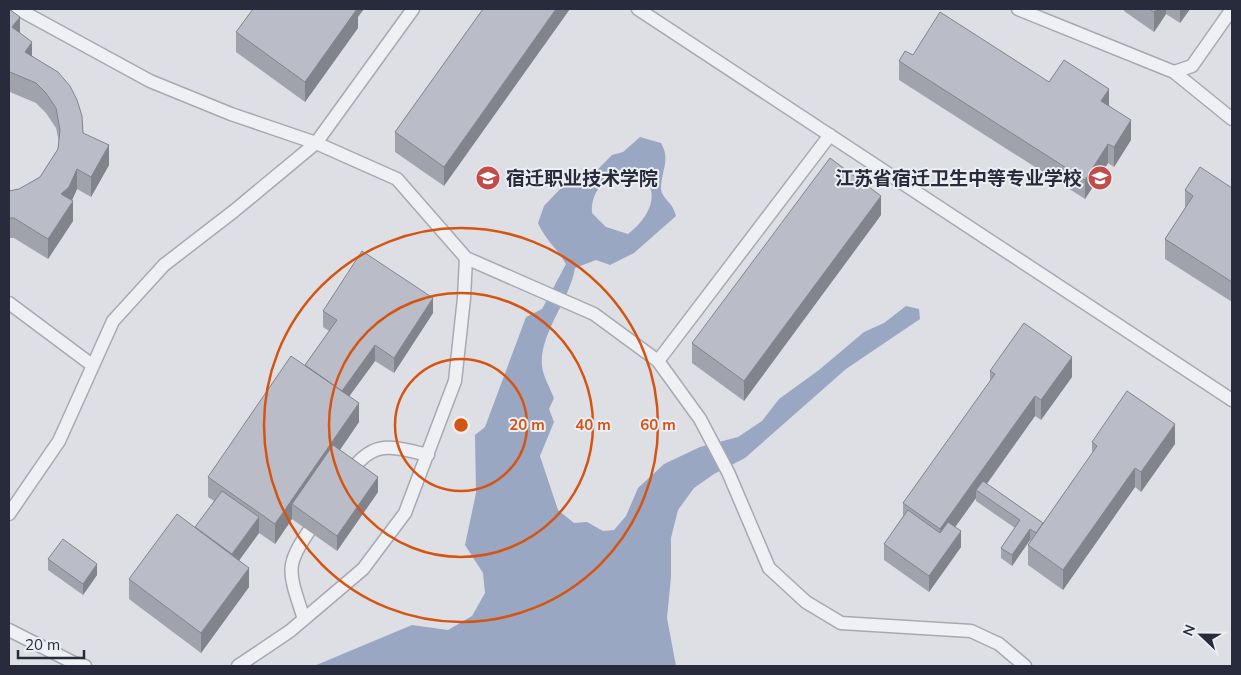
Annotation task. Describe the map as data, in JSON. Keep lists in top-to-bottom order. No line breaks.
{"places":{"school or university":["宿迁职业技术学院","江苏省宿迁卫生中等专业学校"]},"scale_bar":"20 m","north":"left","rings":["20 m","40 m","60 m"]}
